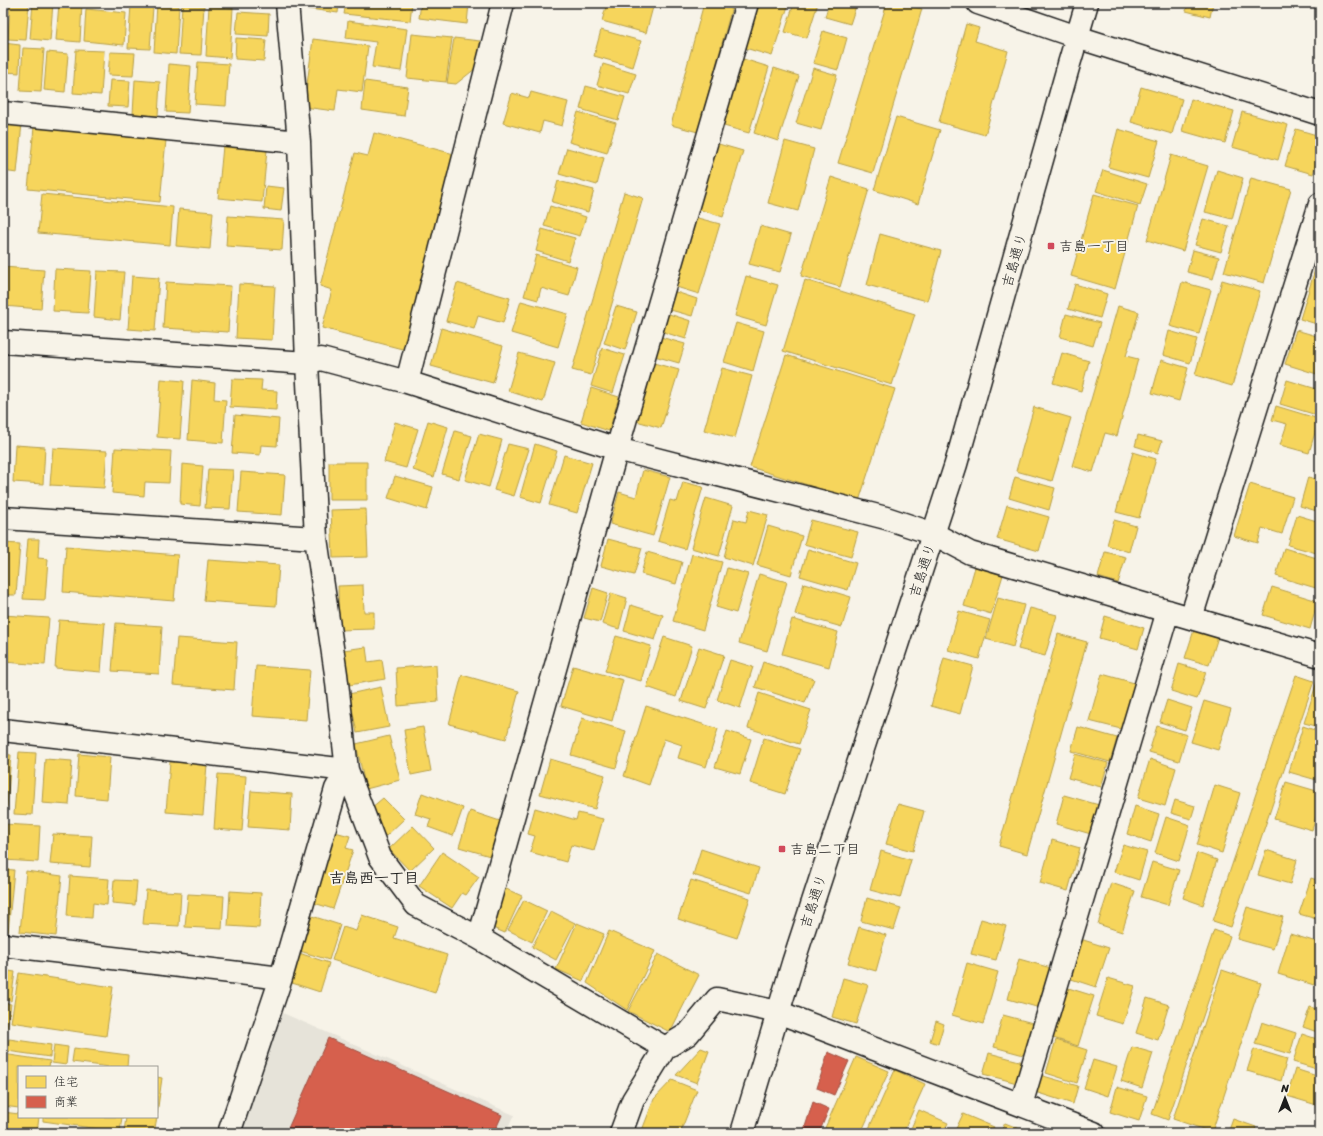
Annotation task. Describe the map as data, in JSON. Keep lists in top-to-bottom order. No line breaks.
{"streets":{"street":["吉島通り"]},"districts":["吉島西一丁目"],"places":{"transit":["吉島一丁目","吉島二丁目"]},"legend":["住宅","商業"],"north":"top"}
